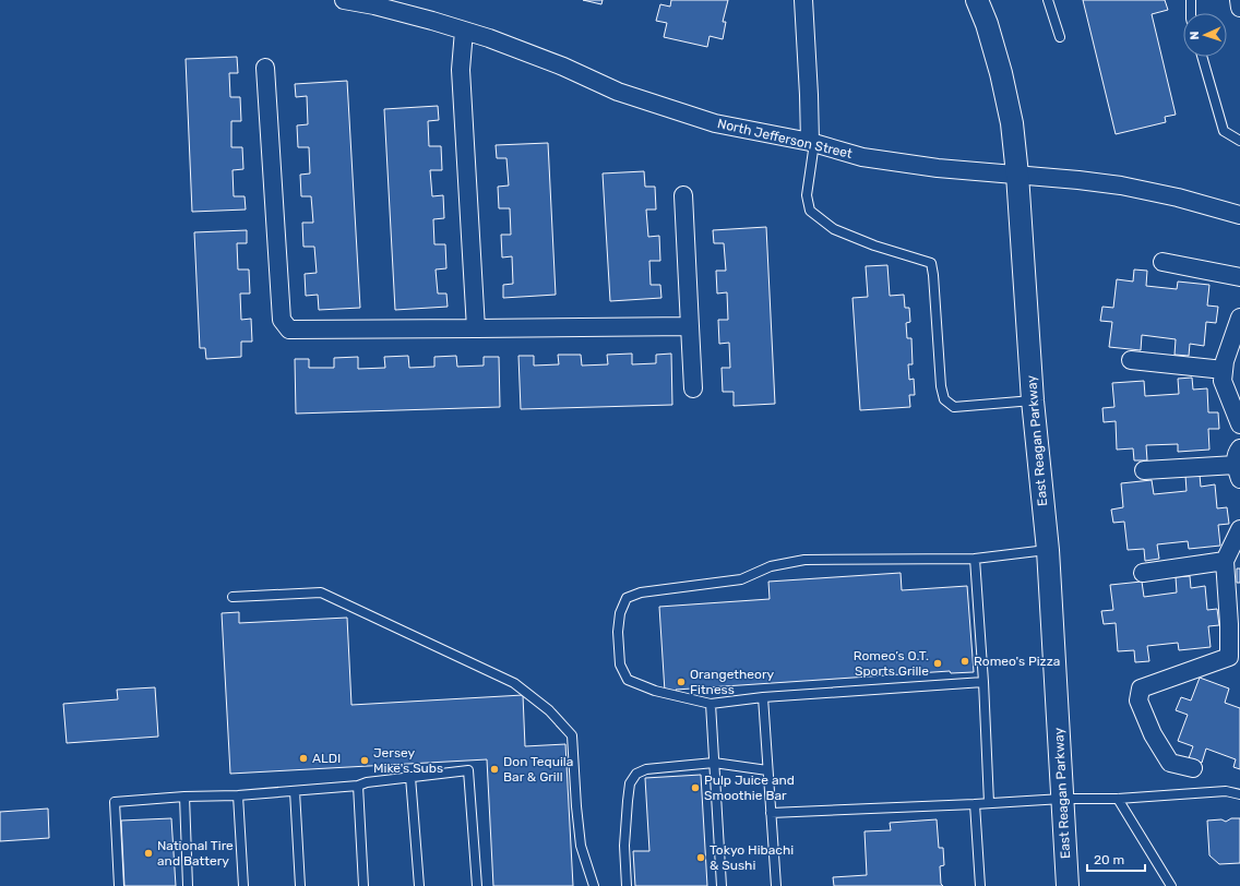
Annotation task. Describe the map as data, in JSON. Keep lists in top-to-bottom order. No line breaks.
{"streets":{"street":["North Jefferson Street","East Reagan Parkway"]},"crossings":[["North Jefferson Street","East Reagan Parkway"]],"places":["Romeo's Pizza","Romeo’s O.T. Sports Grille","Orangetheory Fitness","ALDI","Jersey Mike's Subs","Don Tequila Bar & Grill","Pulp Juice and Smoothie Bar","National Tire and Battery","Tokyo Hibachi & Sushi"],"scale_bar":"20 m","north":"left"}
